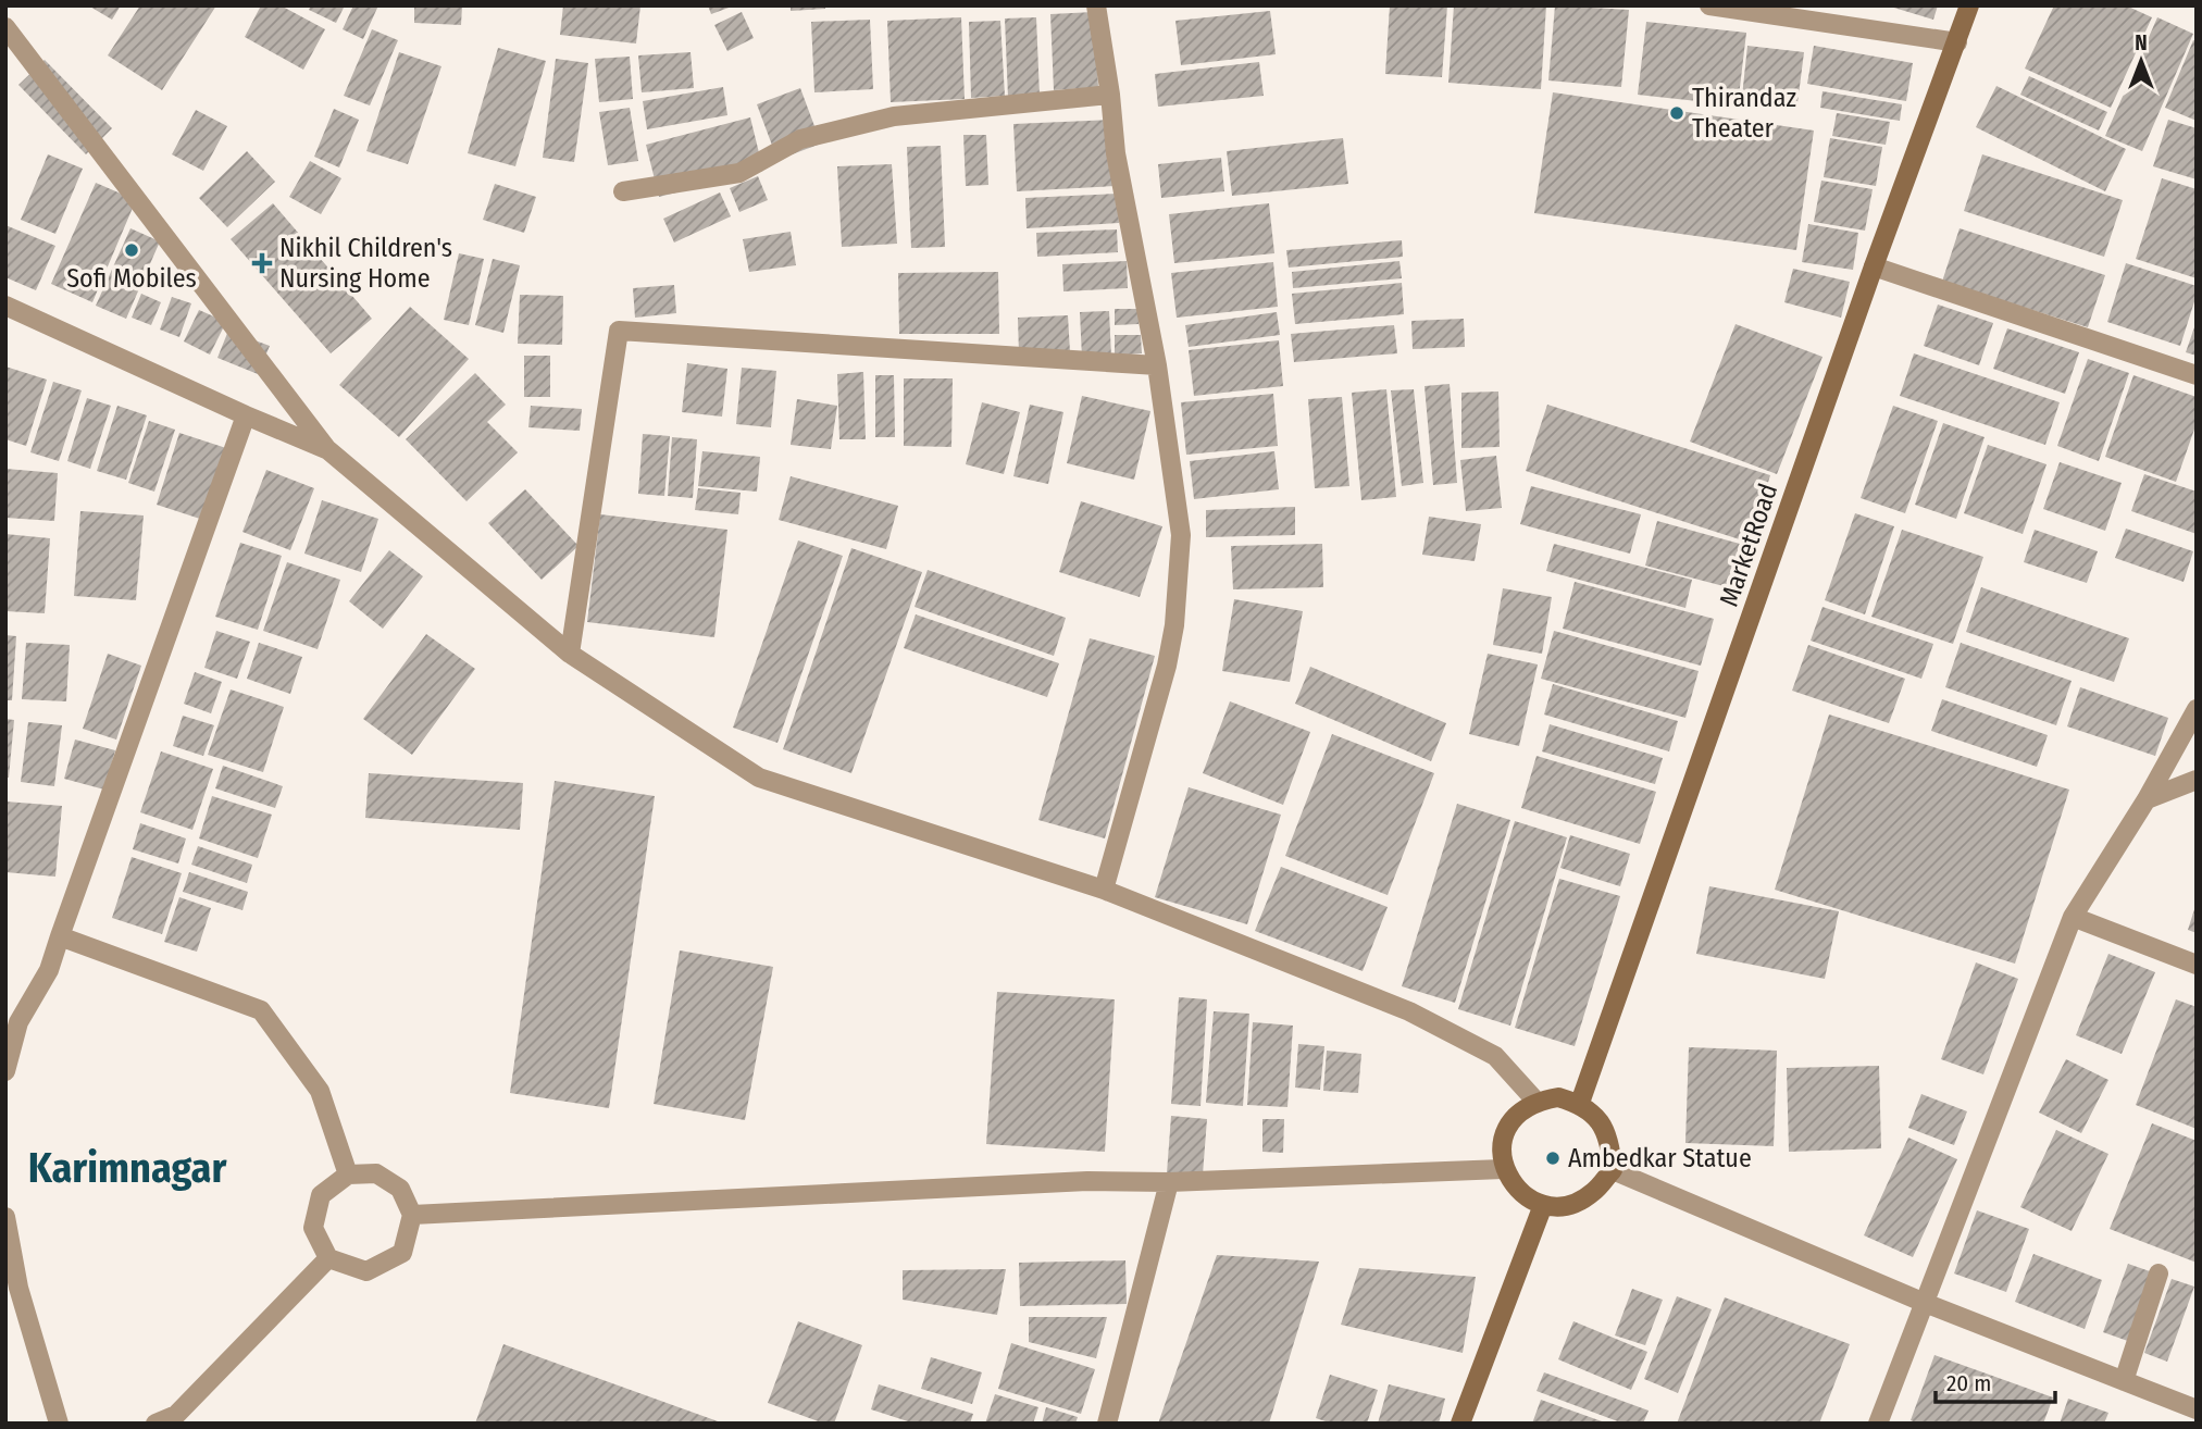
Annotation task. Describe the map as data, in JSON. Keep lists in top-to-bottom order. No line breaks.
{"streets":{"street":["MarketRoad"]},"districts":["Karimnagar"],"places":{"other":["Thirandaz Theater","Sofi Mobiles","Ambedkar Statue"],"health":["Nikhil Children's Nursing Home"]},"scale_bar":"20 m","north":"top"}
